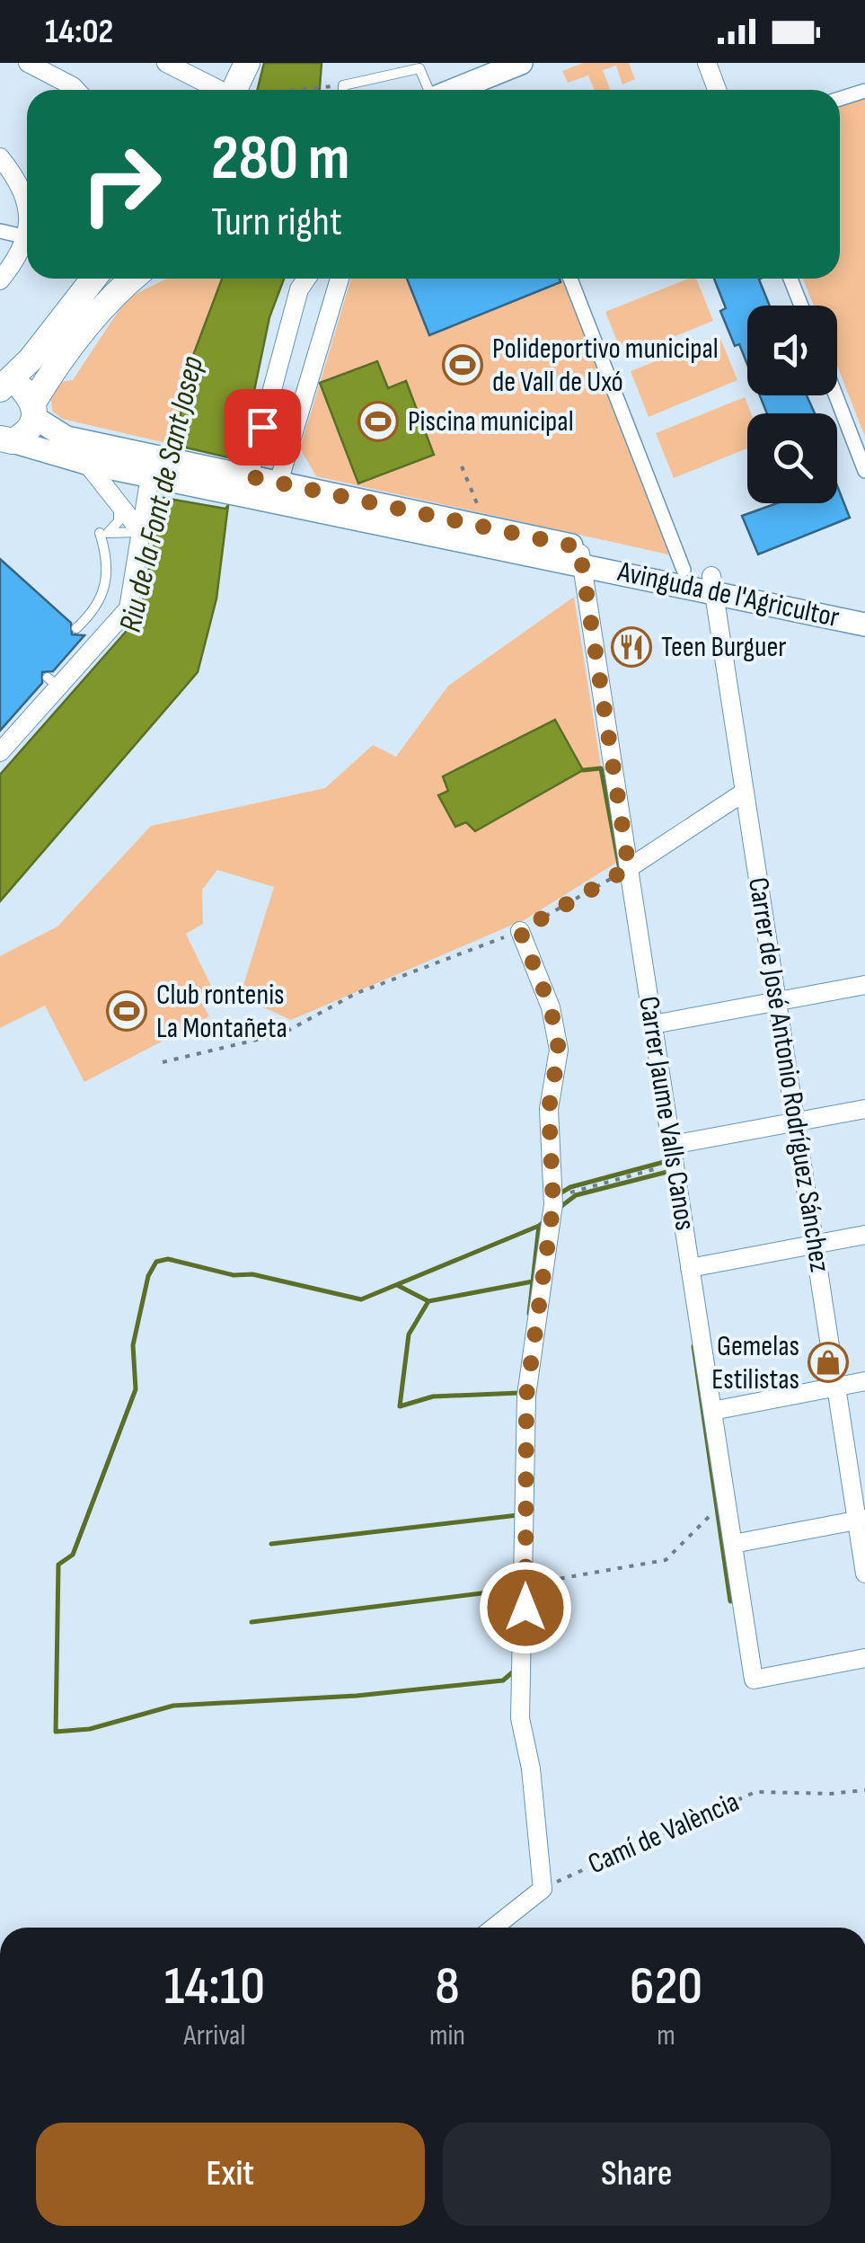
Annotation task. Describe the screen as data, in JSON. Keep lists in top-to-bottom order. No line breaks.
{"streets":{"street":["Avinguda de l'Agricultor","Carrer de José Antonio Rodríguez Sánchez","Carrer Jaume Valls Canos"],"path":["Camí de València"]},"crossings":[["Avinguda de l'Agricultor","Carrer de José Antonio Rodríguez Sánchez"],["Avinguda de l'Agricultor","Carrer Jaume Valls Canos"]],"water":["Riu de la Font de Sant Josep"],"places":{"sports":["Polideportivo municipal de Vall de Uxó","Piscina municipal","Club rontenis La Montañeta"],"restaurant":["Teen Burguer"],"shop":["Gemelas Estilistas"]},"page":{"status":"14:02","turn":["280 m","Turn right"],"eta":["14:10","Arrival","8","min","620","m"],"buttons":["Exit","Share"]}}
